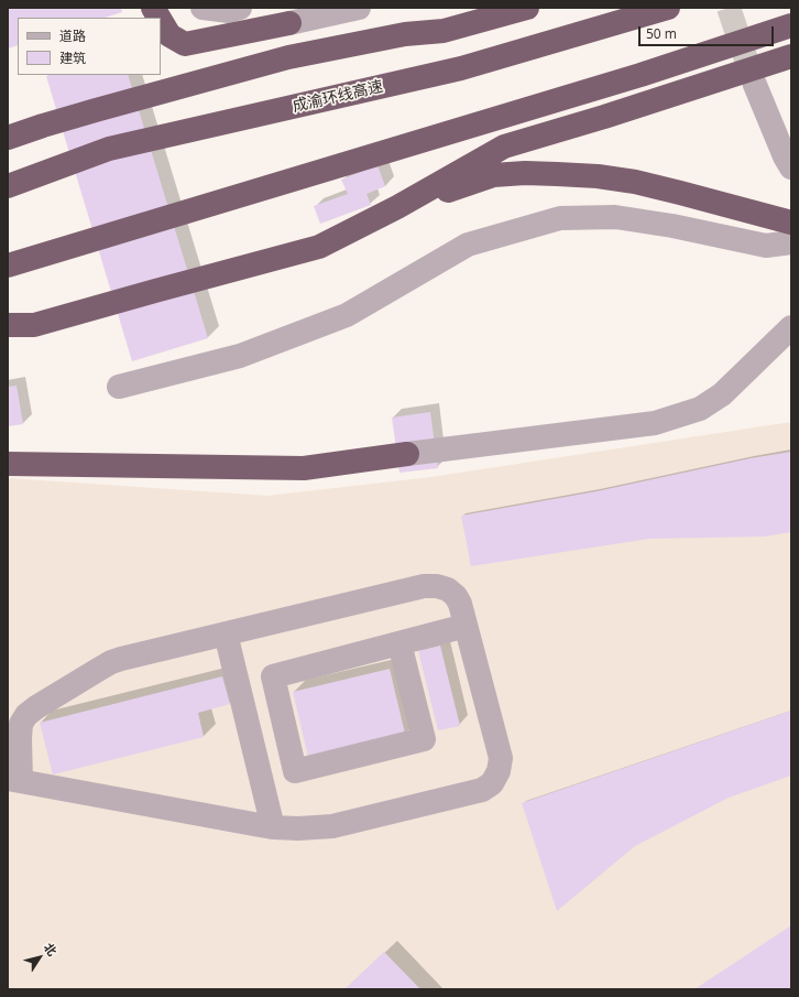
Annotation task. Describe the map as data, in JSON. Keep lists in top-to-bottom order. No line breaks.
{"streets":{"highway":["成渝环线高速"]},"legend":["道路","建筑"],"scale_bar":"50 m","north":"top right"}
